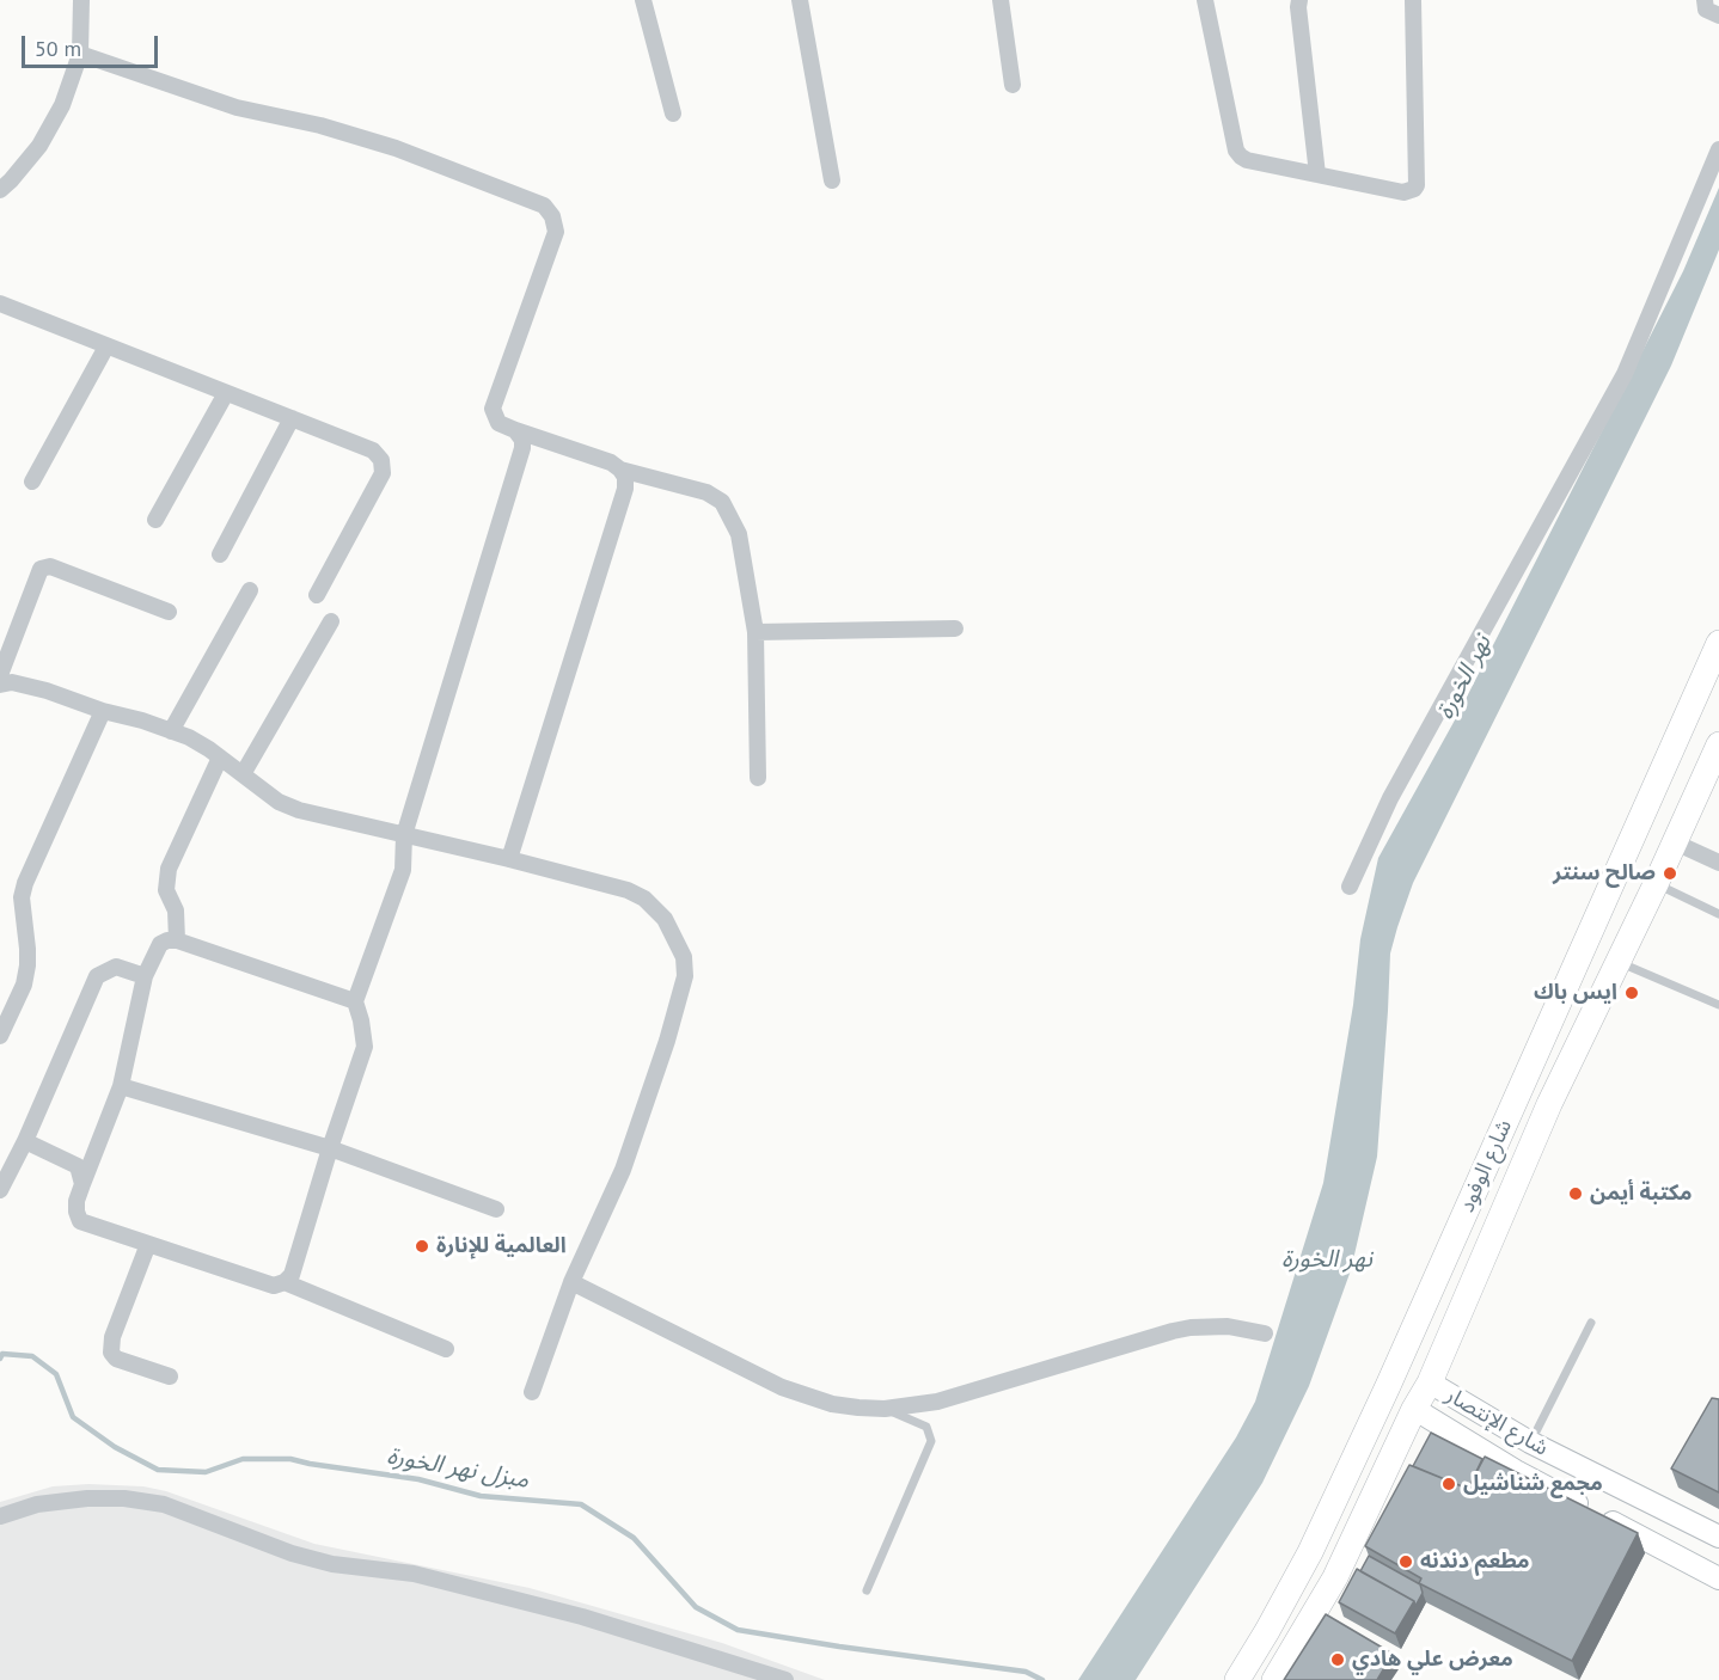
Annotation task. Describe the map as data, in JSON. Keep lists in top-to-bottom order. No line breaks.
{"streets":{"main road":["شارع الوفود"],"street":["شارع الإنتصار"]},"crossings":[["شارع الوفود","شارع الإنتصار"]],"water":["نهر الخورة","مبزل نهر الخورة"],"places":["صالح سنتر","ايس باك","مكتبة أيمن","العالمية للإنارة","مجمع شناشيل","مطعم دندنه","معرض علي هادي"],"scale_bar":"50 m"}
